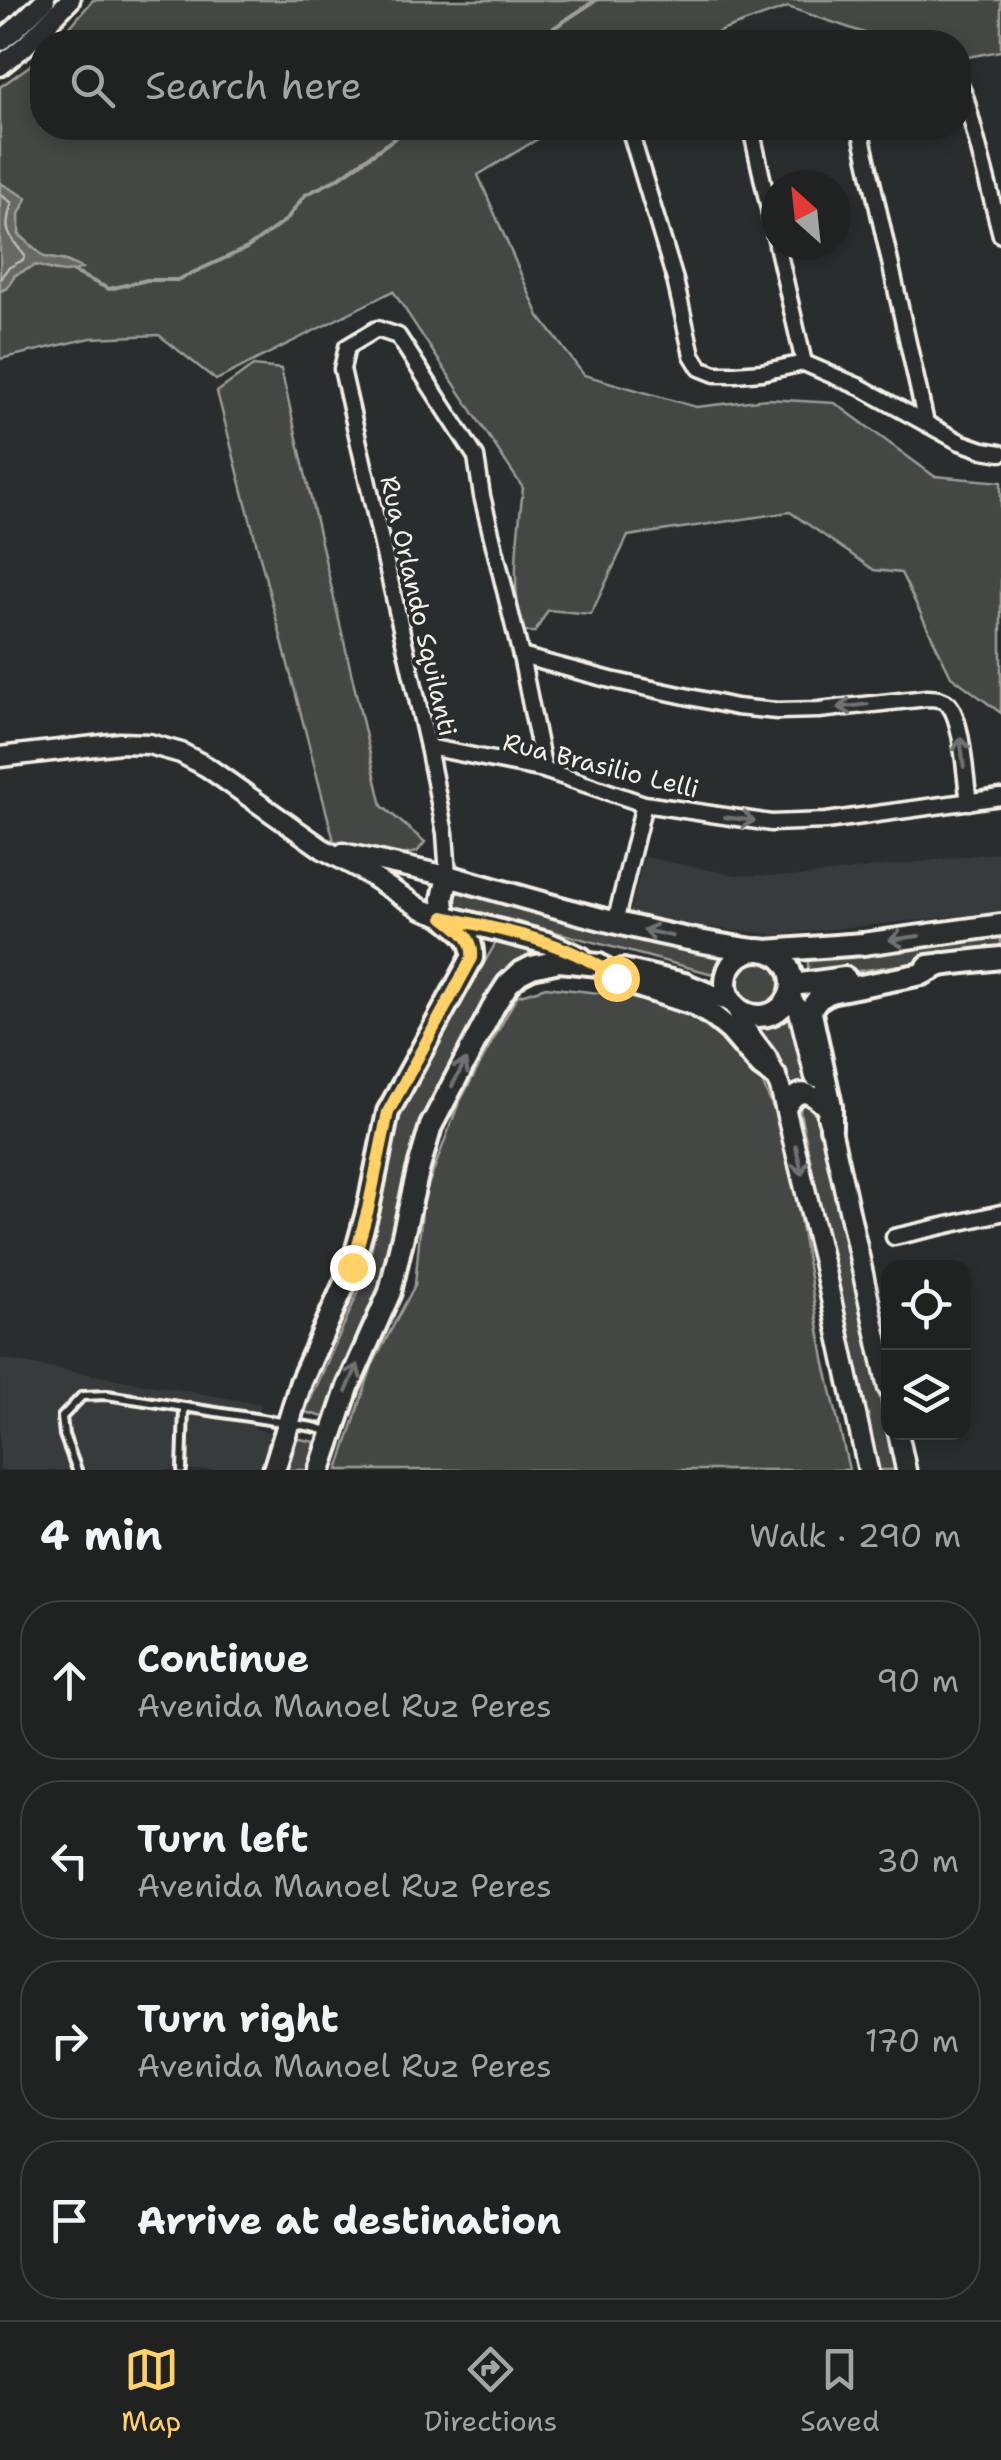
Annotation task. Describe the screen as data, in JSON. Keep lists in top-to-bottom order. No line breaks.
{"streets":{"street":["Rua Orlando Squilanti","Rua Brasilio Lelli"]},"crossings":[["Rua Orlando Squilanti","Rua Brasilio Lelli"]],"one_way":["Rua Brasilio Lelli"],"north":"top left","page":{"search":"Search here","heading":["4 min","Walk · 290 m"],"list":[["Continue","Avenida Manoel Ruz Peres","90 m"],["Turn left","Avenida Manoel Ruz Peres","30 m"],["Turn right","Avenida Manoel Ruz Peres","170 m"],"Arrive at destination"],"nav":["Map","Directions","Saved"]}}
